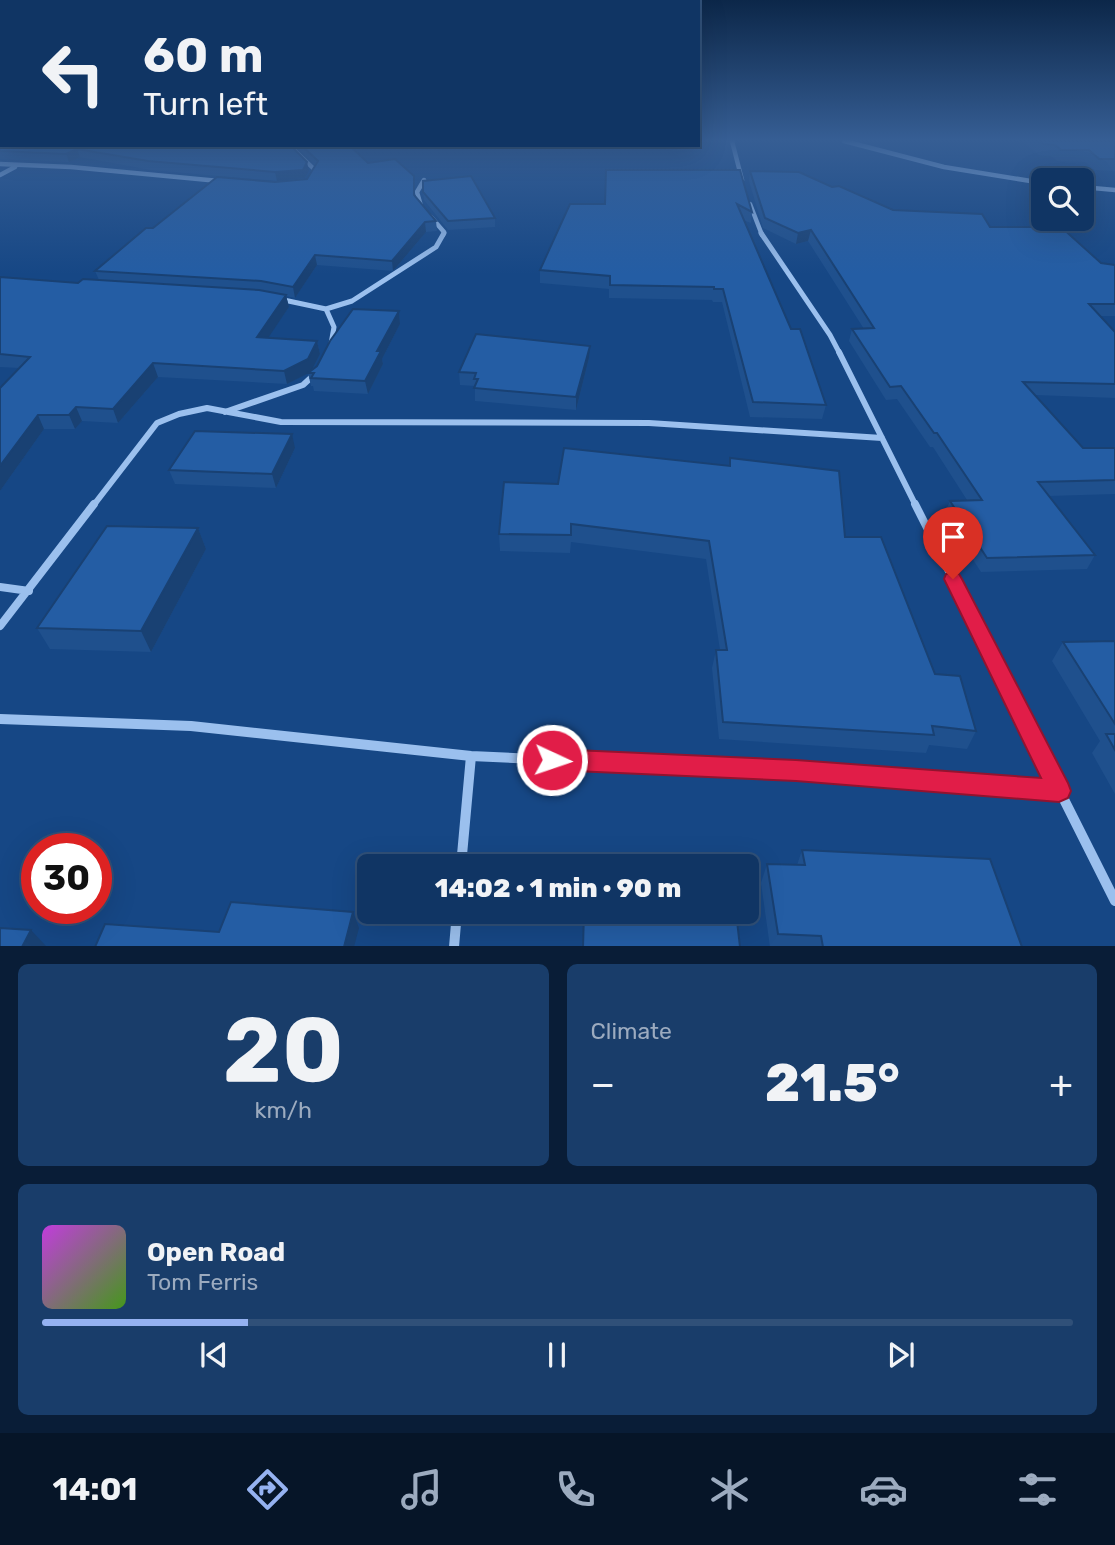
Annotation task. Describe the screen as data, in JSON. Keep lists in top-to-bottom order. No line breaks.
{"page":{"turn":["60 m","Turn left"],"limit":"30","trip":"14:02 · 1 min · 90 m","tile":[["20","km/h"],"Climate"],"heat":["−","21.5°","+"],"song":["Open Road","Tom Ferris"],"tabs":"14:01"}}
